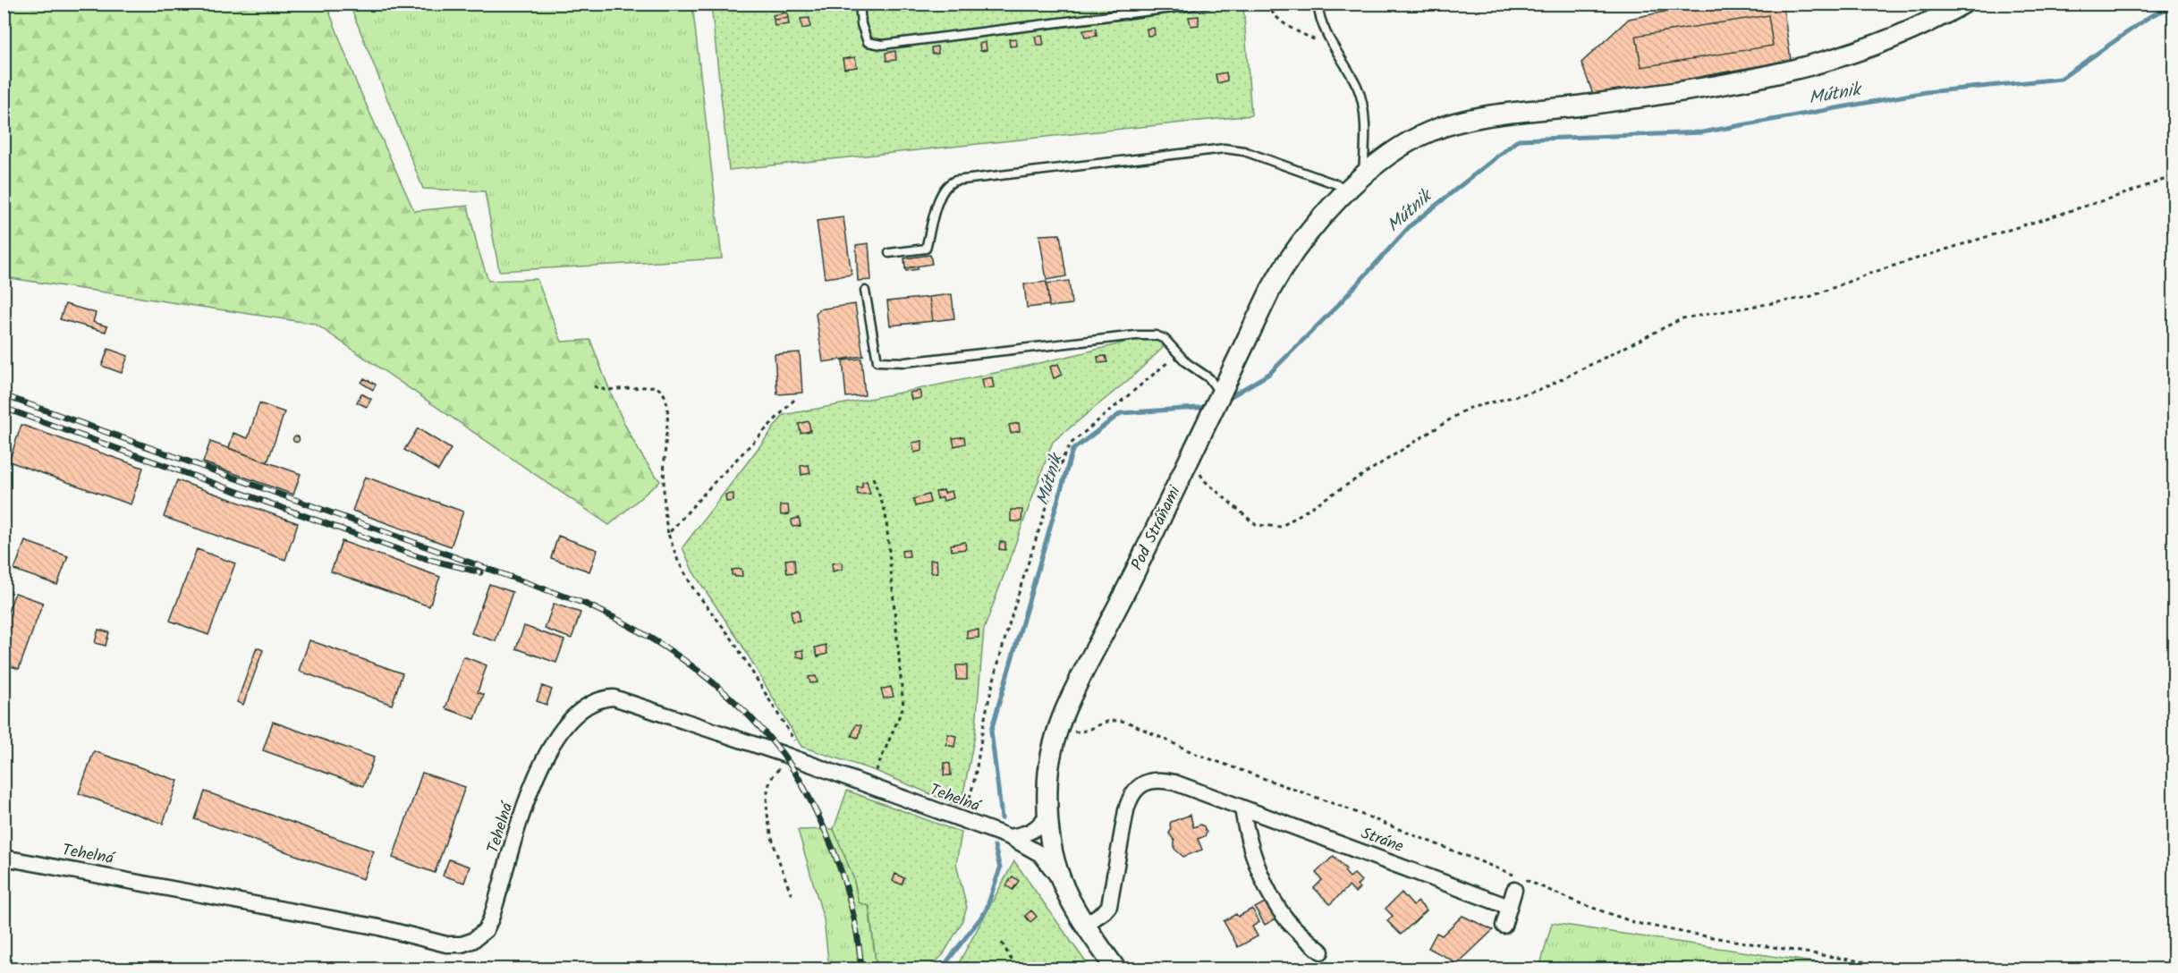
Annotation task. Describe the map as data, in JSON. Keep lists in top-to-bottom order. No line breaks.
{"streets":{"street":["Pod Stráňami","Tehelná","Stráne"]},"crossings":[["Pod Stráňami","Tehelná"],["Pod Stráňami","Stráne"]],"water":["Mútnik"]}
